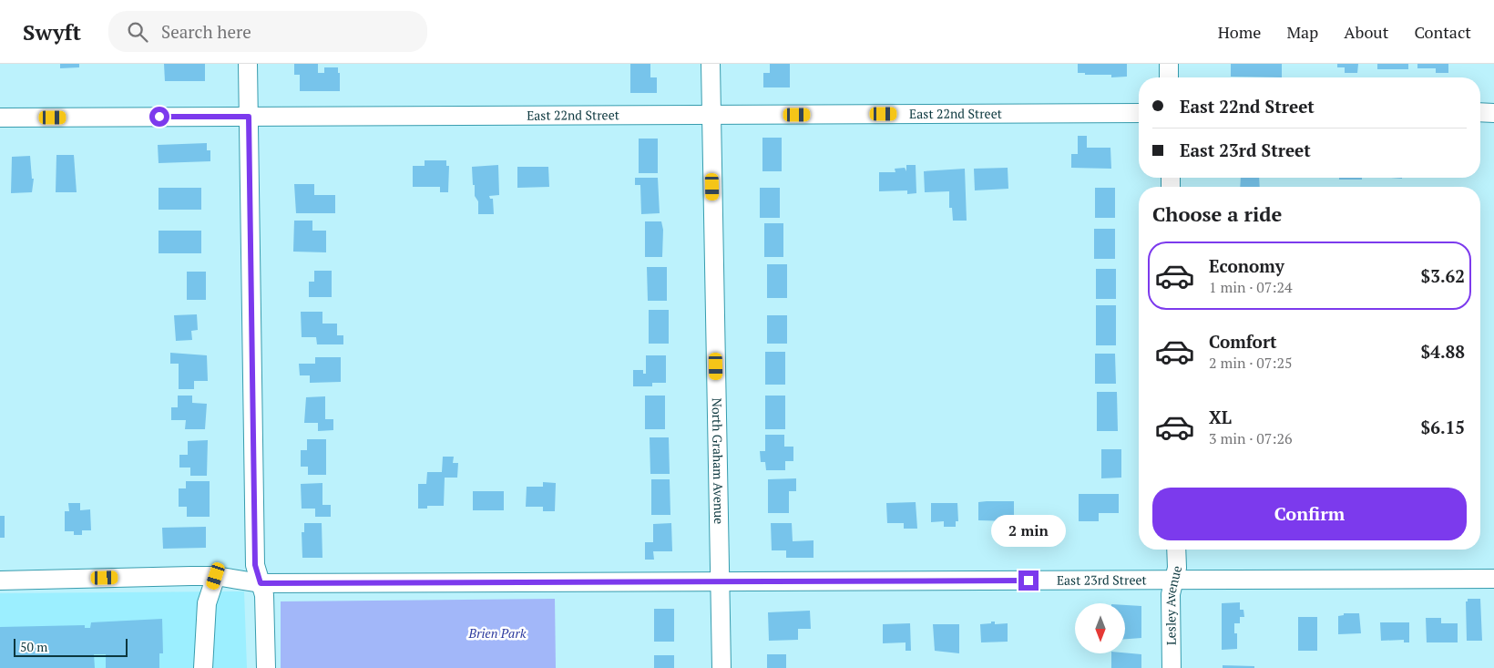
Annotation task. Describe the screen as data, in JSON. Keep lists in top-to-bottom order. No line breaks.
{"streets":{"street":["East 22nd Street","North Graham Avenue","East 23rd Street","Lesley Avenue"]},"crossings":[["East 22nd Street","North Graham Avenue"],["North Graham Avenue","East 23rd Street"],["East 23rd Street","Lesley Avenue"]],"parks":["Brien Park"],"scale_bar":"50 m","north":"bottom","page":{"header":"Swyft","search":"Search here","nav":["Home","Map","About","Contact"],"banner":["East 22nd Street","East 23rd Street"],"heading":"Choose a ride","list":[{"name":"Economy","note":"1 min · 07:24","value":"$3.62"},{"name":"Comfort","note":"2 min · 07:25","value":"$4.88"},{"name":"XL","note":"3 min · 07:26","value":"$6.15"}],"buttons":"Confirm","bubble":"2 min","scale":"50 m"}}
